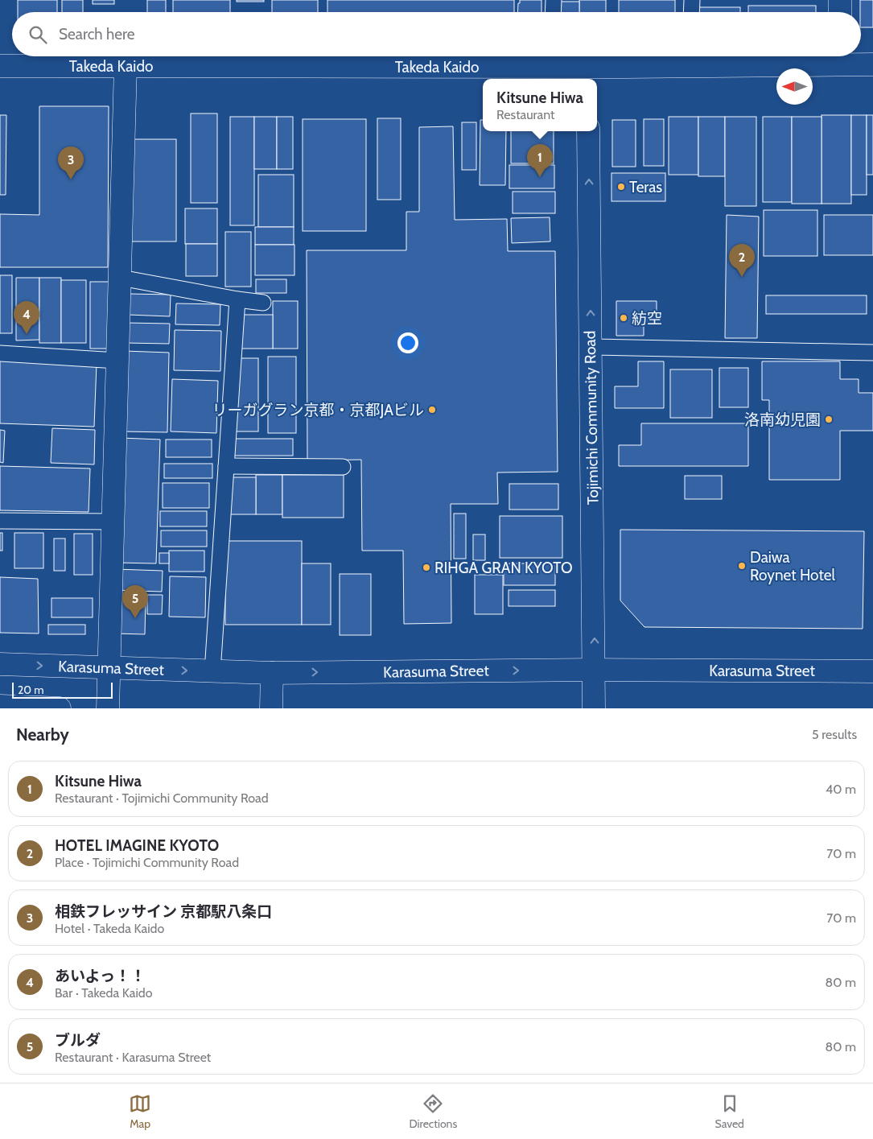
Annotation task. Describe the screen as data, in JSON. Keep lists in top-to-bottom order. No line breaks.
{"streets":{"street":["Takeda Kaido","Tojimichi Community Road","Karasuma Street"]},"crossings":[["Tojimichi Community Road","Karasuma Street"]],"one_way":["Tojimichi Community Road","Karasuma Street"],"places":["Teras","紡空","リーガグラン京都・京都JAビル","洛南幼児園","Daiwa Roynet Hotel","RIHGA GRAN KYOTO"],"scale_bar":"20 m","north":"left","page":{"search":"Search here","popup":["Kitsune Hiwa","Restaurant"],"pins":["1","3","2","4","5"],"scale":"20 m","heading":["Nearby","5 results"],"list":[{"mark":"1","name":"Kitsune Hiwa","note":"Restaurant · Tojimichi Community Road","value":"40 m"},{"mark":"2","name":"HOTEL IMAGINE KYOTO","note":"Place · Tojimichi Community Road","value":"70 m"},{"mark":"3","name":"相鉄フレッサイン 京都駅八条口","note":"Hotel · Takeda Kaido","value":"70 m"},{"mark":"4","name":"あいよっ！！","note":"Bar · Takeda Kaido","value":"80 m"},{"mark":"5","name":"ブルダ","note":"Restaurant · Karasuma Street","value":"80 m"}],"nav":["Map","Directions","Saved"]}}
